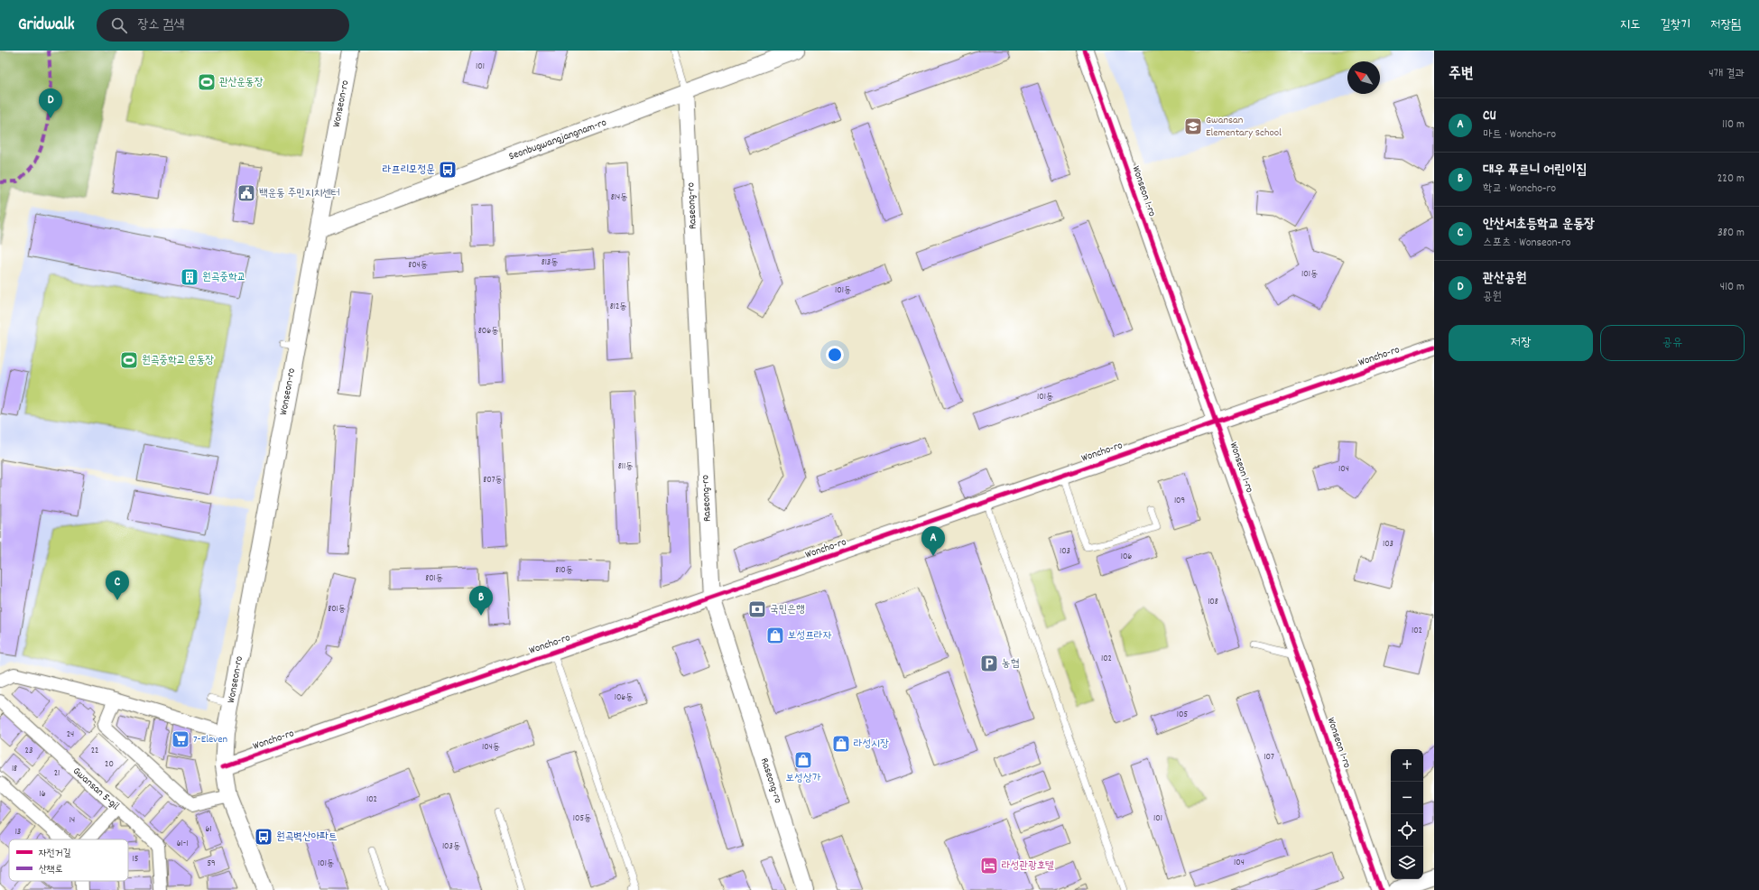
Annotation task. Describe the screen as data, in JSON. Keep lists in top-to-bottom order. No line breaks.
{"streets":{"street":["Wonseon-ro","Seonbugwangjangnam-ro","Wonseon 1-ro","Raseong-ro","Woncho-ro","Gwansan 5-gil"]},"crossings":[["Wonseon-ro","Seonbugwangjangnam-ro"],["Wonseon-ro","Woncho-ro"],["Seonbugwangjangnam-ro","Raseong-ro"],["Wonseon 1-ro","Woncho-ro"],["Raseong-ro","Woncho-ro"]],"places":{"sports":["관산운동장","원곡중학교 운동장"],"school or university":["Gwansan Elementary School"],"bus stop":["라프리모정문","원곡벽산아파트"],"public building":["백운동 주민지치센터"],"building":["원곡중학교"],"bank":["국민은행"],"shop":["보성프라자","라성시장","보성상가"],"parking":["농협"],"supermarket":["7-Eleven"],"hotel":["라성관광호텔"]},"house_numbers":["101","814동","813동","804동","101동","101동","812동","806동","101동","811동","104","807동","109","103","103","106","810동","801동","108","801동","102","102","106동","105","24","104동","23","22","107","20","18","21","16","102","105동","101","14","61","13","61-1","103동","15","104","59","101동"],"legend":["자전거길","산책로"],"north":"top left","page":{"header":"Gridwalk","search":"장소 검색","nav":["지도","길찾기","저장됨"],"heading":["주변","4개 결과"],"pins":["D","A","C","B"],"list":[{"mark":"A","name":"CU","note":"마트 · Woncho-ro","value":"110 m"},{"mark":"B","name":"대우 푸르니 어린이집","note":"학교 · Woncho-ro","value":"220 m"},{"mark":"C","name":"안산서초등학교 운동장","note":"스포츠 · Wonseon-ro","value":"380 m"},{"mark":"D","name":"관산공원","note":"공원","value":"410 m"}],"buttons":["저장","공유"],"map_buttons":["+","−"]}}
